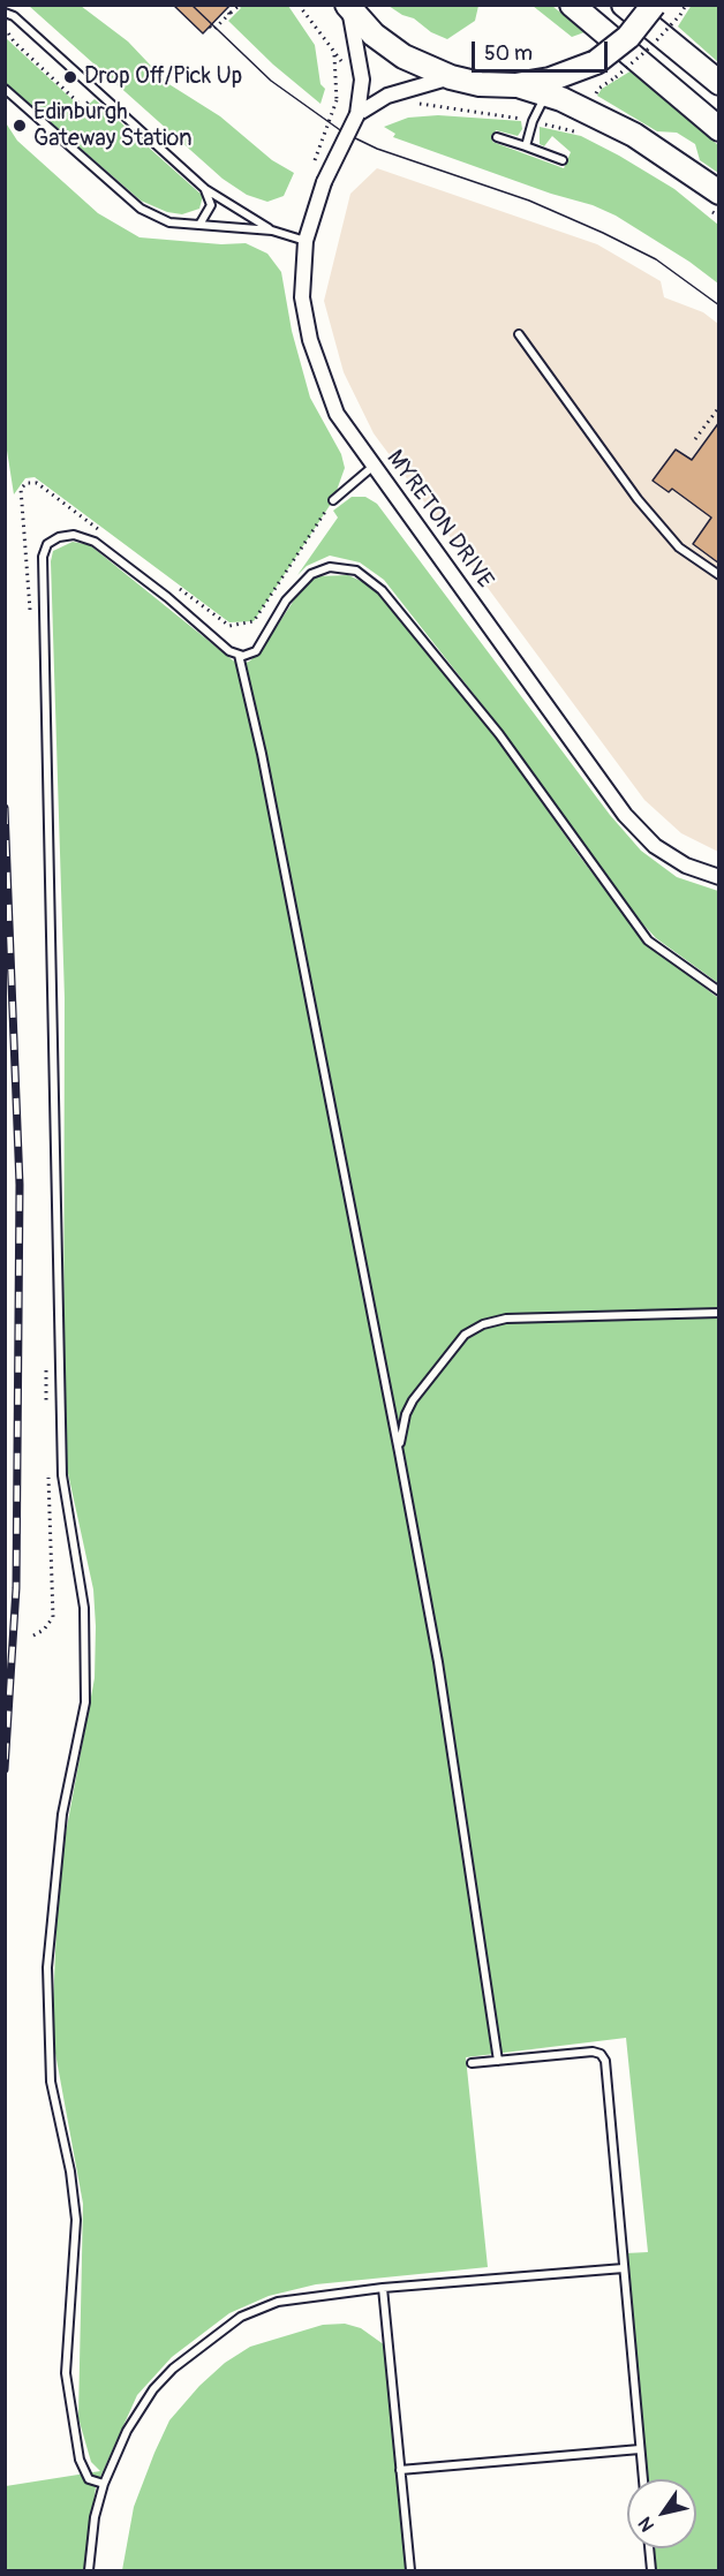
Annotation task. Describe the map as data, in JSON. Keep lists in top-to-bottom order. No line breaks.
{"streets":{"street":["MYRETON DRIVE"]},"places":["Drop Off/Pick Up","Edinburgh Gateway Station"],"scale_bar":"50 m","north":"bottom left"}
